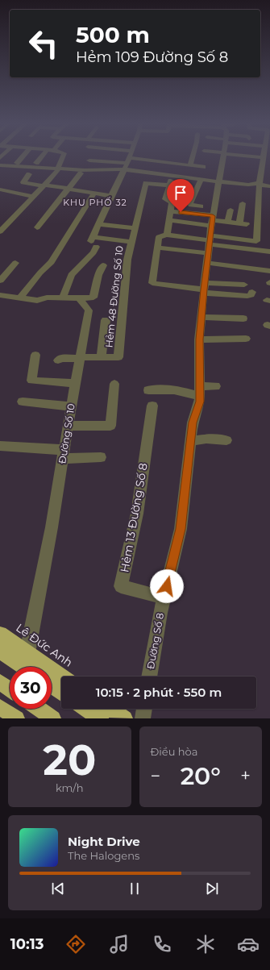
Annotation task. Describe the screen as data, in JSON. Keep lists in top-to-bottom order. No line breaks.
{"streets":{"highway":["Lê Đức Anh"],"street":["Hẻm 48 Đường Số 10","Đường Số 10","Hẻm 13 Đường Số 8","Đường Số 8"]},"crossings":[["Hẻm 48 Đường Số 10","Đường Số 10"],["Đường Số 10","Lê Đức Anh"],["Hẻm 13 Đường Số 8","Đường Số 8"]],"districts":["KHU PHỐ 32"],"page":{"turn":["500 m","Hẻm 109 Đường Số 8"],"limit":"30","trip":"10:15 · 2 phút · 550 m","tile":[["20","km/h"],"Điều hòa"],"heat":["−","20°","+"],"song":["Night Drive","The Halogens"],"tabs":"10:13"}}
